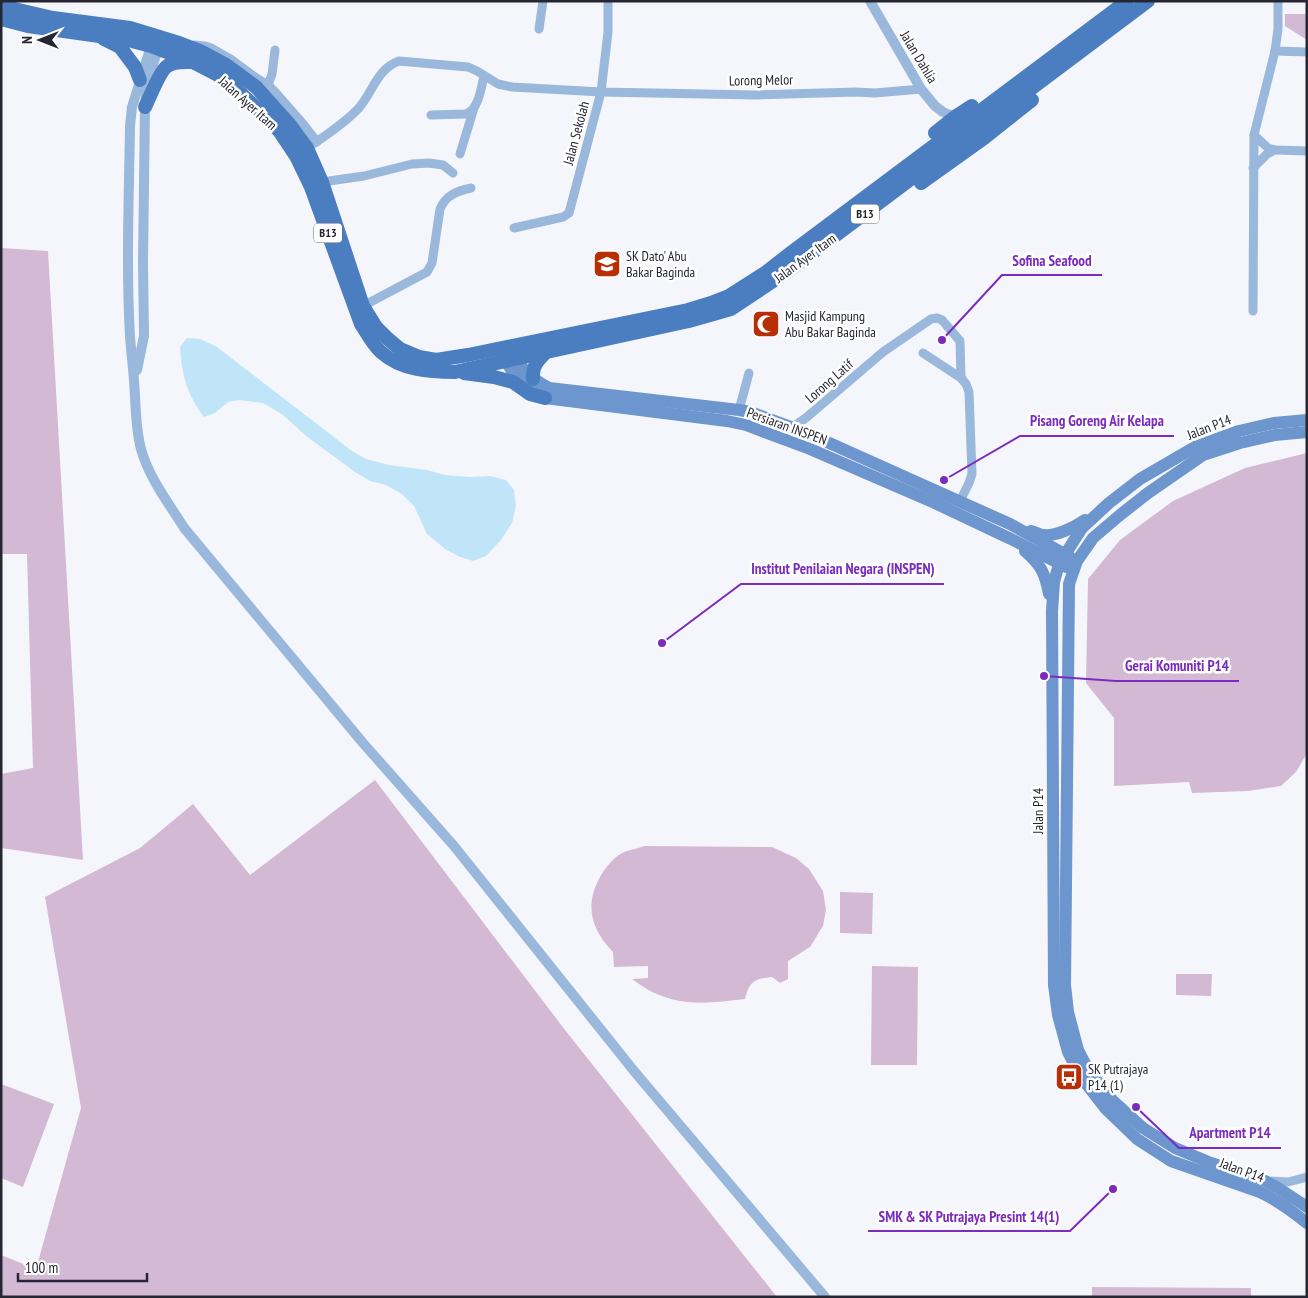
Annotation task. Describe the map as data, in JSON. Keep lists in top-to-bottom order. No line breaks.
{"streets":{"main road":["Jalan Ayer Itam","B13","Persiaran INSPEN","Jalan P14"],"street":["Jalan Dahlia","Lorong Melor","Jalan Sekolah","Lorong Latif"]},"crossings":[["Jalan Dahlia","Lorong Melor"],["Lorong Melor","Jalan Ayer Itam"],["Lorong Melor","Jalan Sekolah"],["Jalan Ayer Itam","B13"],["Jalan Ayer Itam","Persiaran INSPEN"],["B13","Persiaran INSPEN"],["Lorong Latif","Persiaran INSPEN"]],"places":{"school or university":["SK Dato' Abu Bakar Baginda"],"mosque":["Masjid Kampung Abu Bakar Baginda"],"other":["Sofina Seafood","Pisang Goreng Air Kelapa","Institut Penilaian Negara (INSPEN)","Gerai Komuniti P14","Apartment P14","SMK & SK Putrajaya Presint 14(1)"],"bus stop":["SK Putrajaya P14 (1)"]},"scale_bar":"100 m","north":"left"}
